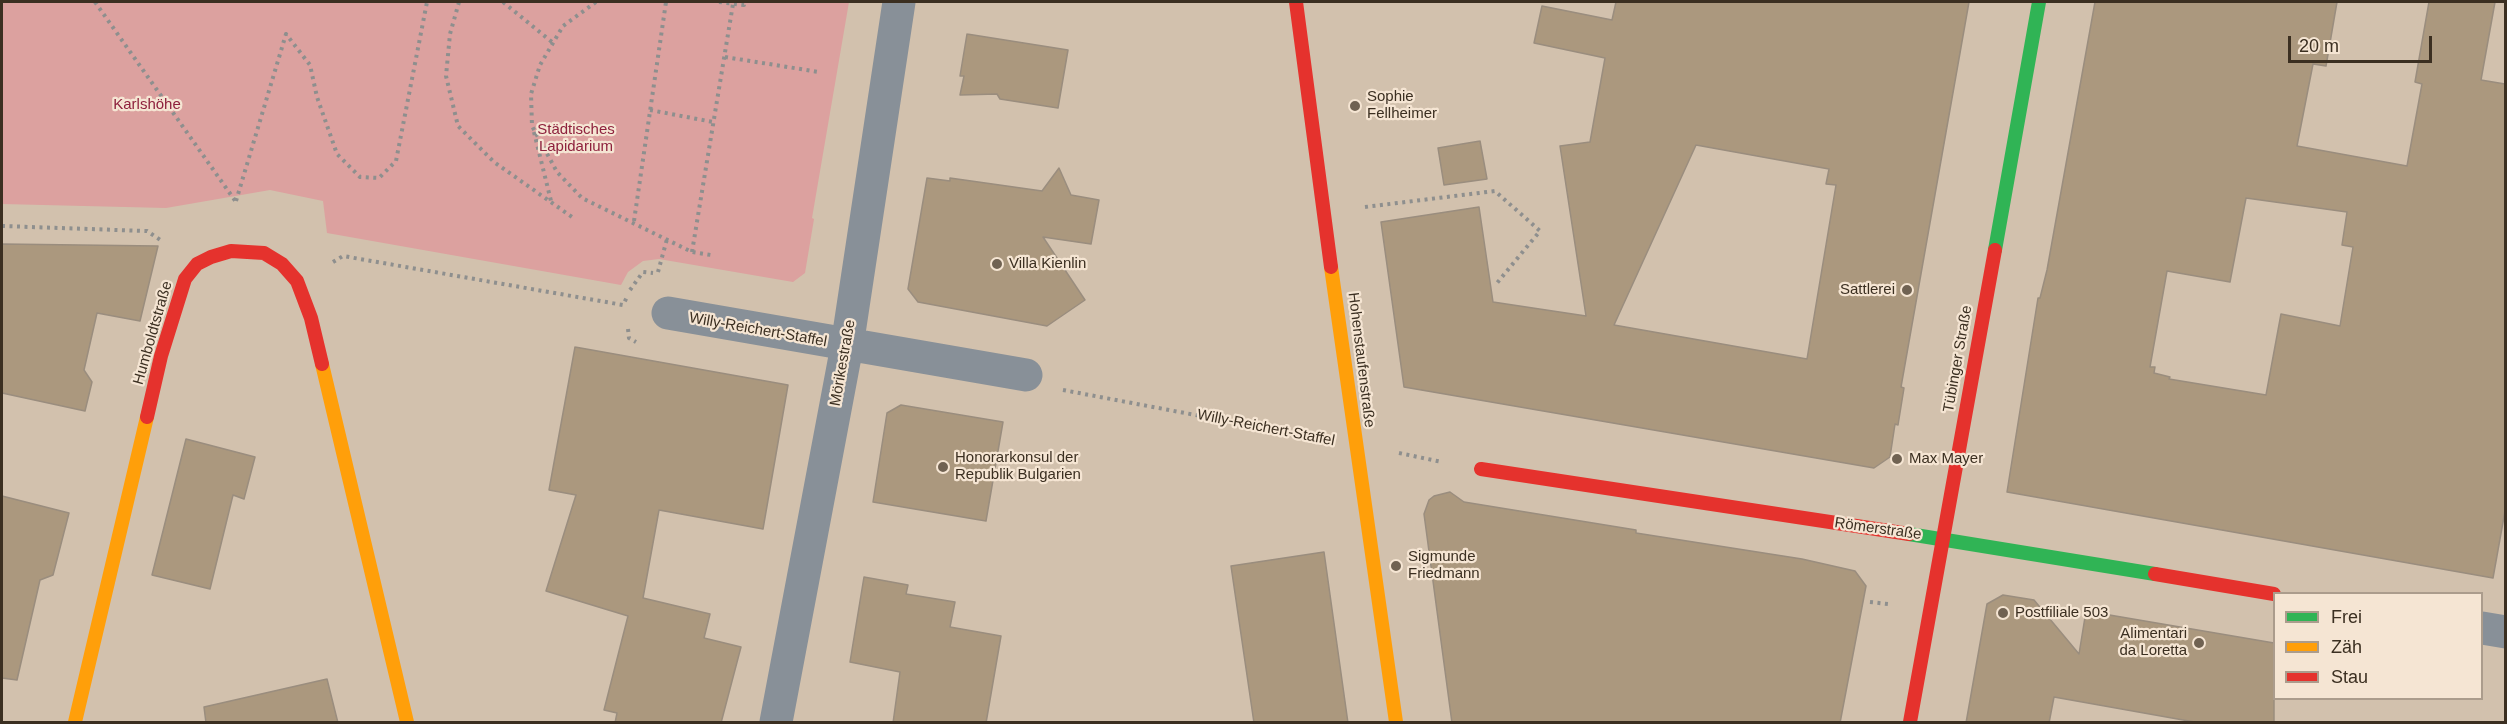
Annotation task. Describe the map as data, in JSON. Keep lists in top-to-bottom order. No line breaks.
{"streets":{"street":["Willy-Reichert-Staffel","Humboldtstraße","Tübinger Straße","Hohenstaufenstraße","Mörikestraße","Römerstraße"]},"crossings":[["Willy-Reichert-Staffel","Hohenstaufenstraße"],["Willy-Reichert-Staffel","Mörikestraße"],["Willy-Reichert-Staffel","Römerstraße"],["Tübinger Straße","Römerstraße"]],"parks":["Karlshöhe","Städtisches Lapidarium"],"places":["Sophie Fellheimer","Villa Kienlin","Sattlerei","Max Mayer","Honorarkonsul der Republik Bulgarien","Sigmunde Friedmann","Postfiliale 503","Alimentari da Loretta"],"legend":["Frei","Zäh","Stau"],"scale_bar":"20 m"}
